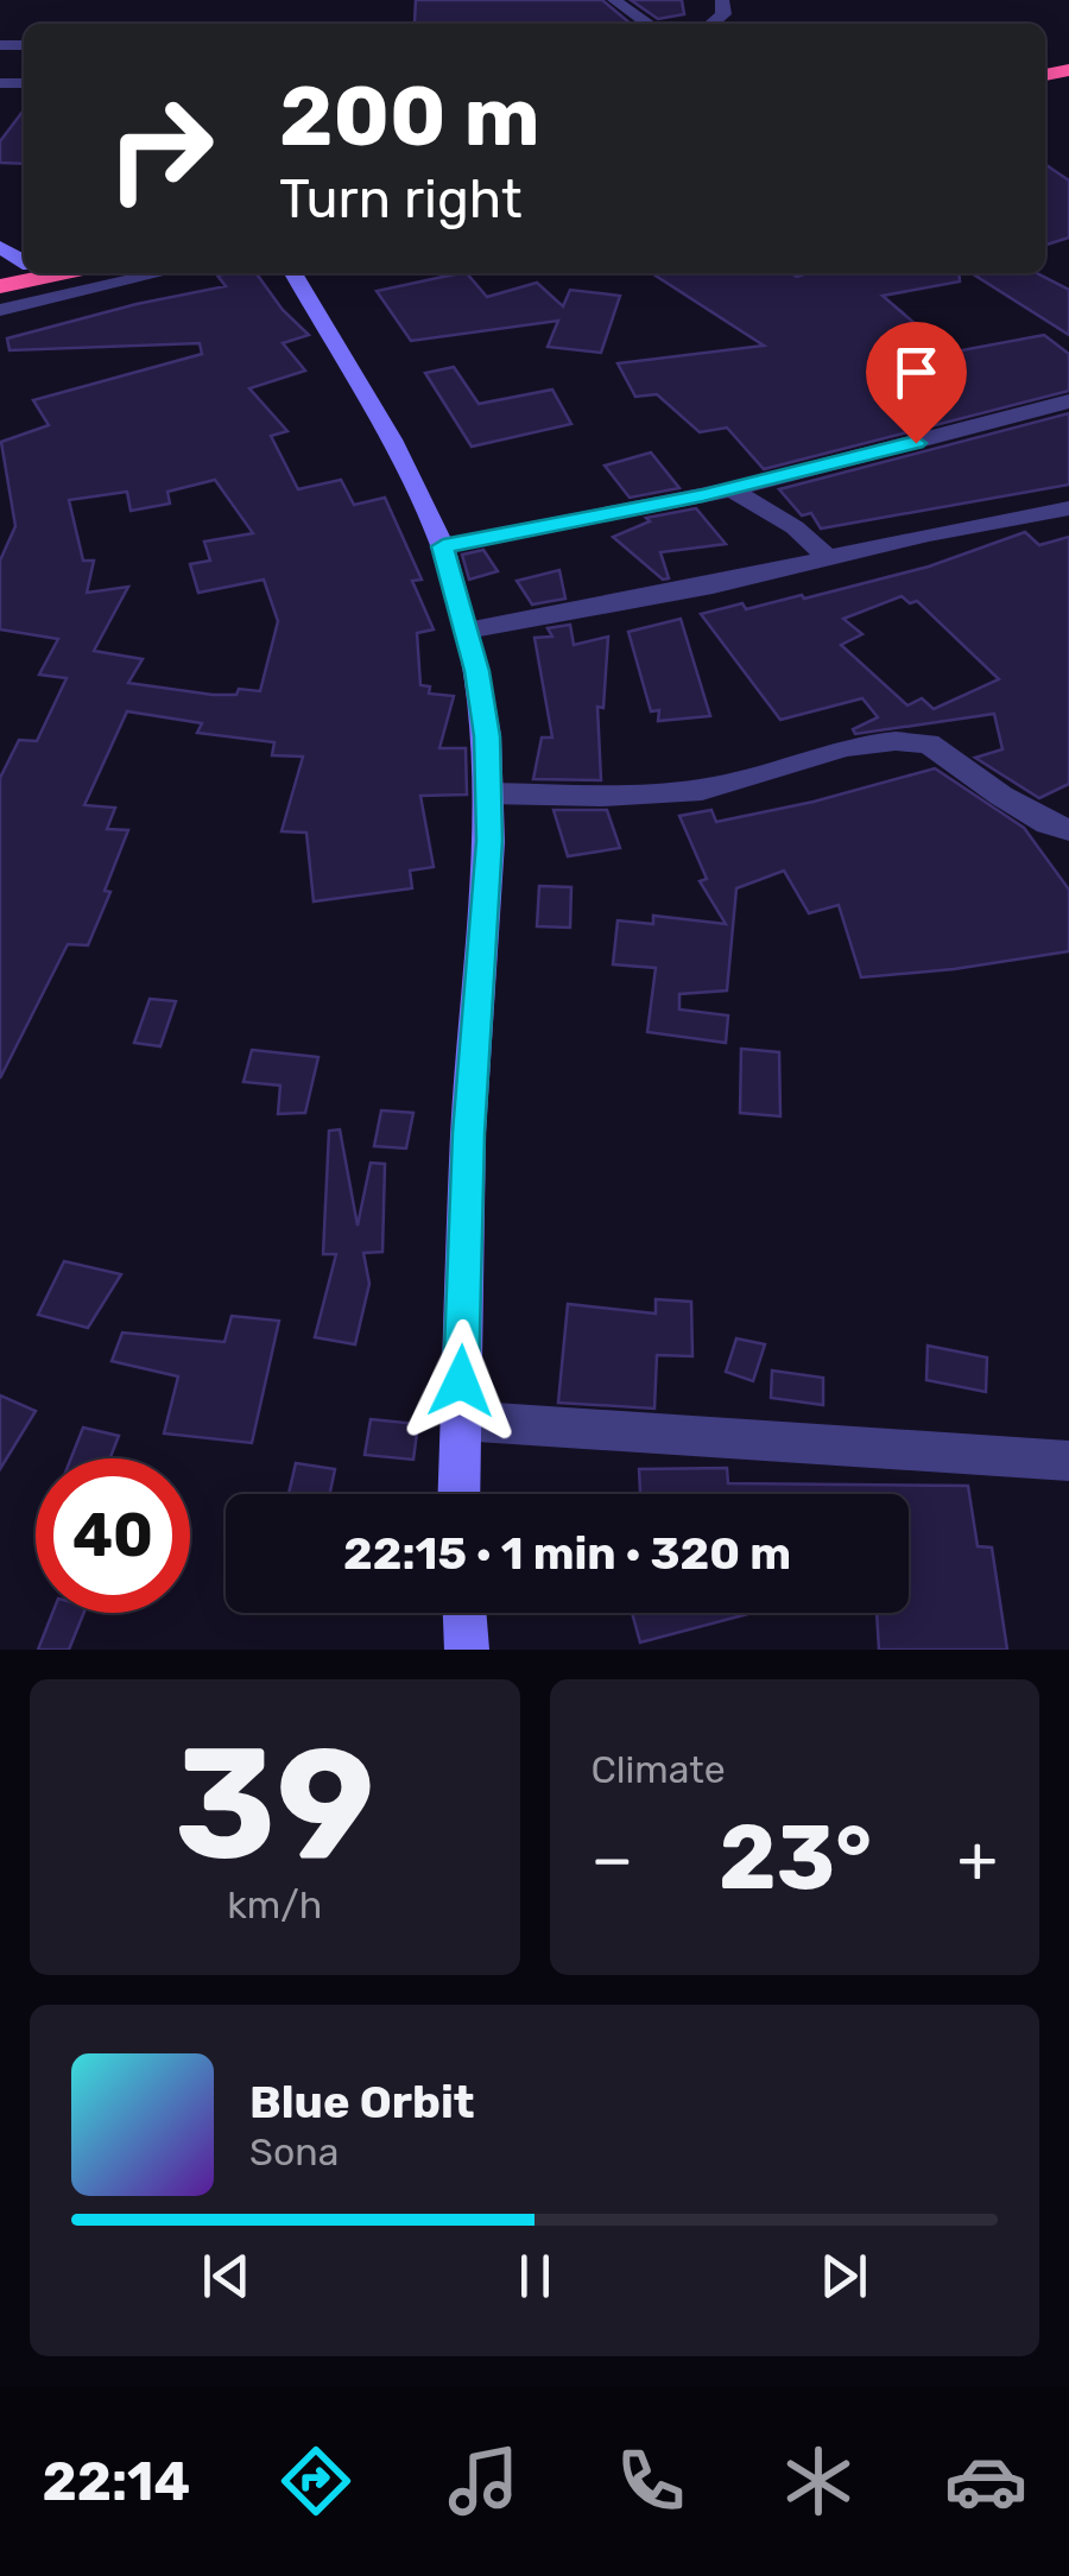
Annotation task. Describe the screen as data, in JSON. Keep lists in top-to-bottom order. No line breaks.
{"page":{"turn":["200 m","Turn right"],"limit":"40","trip":"22:15 · 1 min · 320 m","tile":[["39","km/h"],"Climate"],"heat":["−","23°","+"],"song":["Blue Orbit","Sona"],"tabs":"22:14"}}
